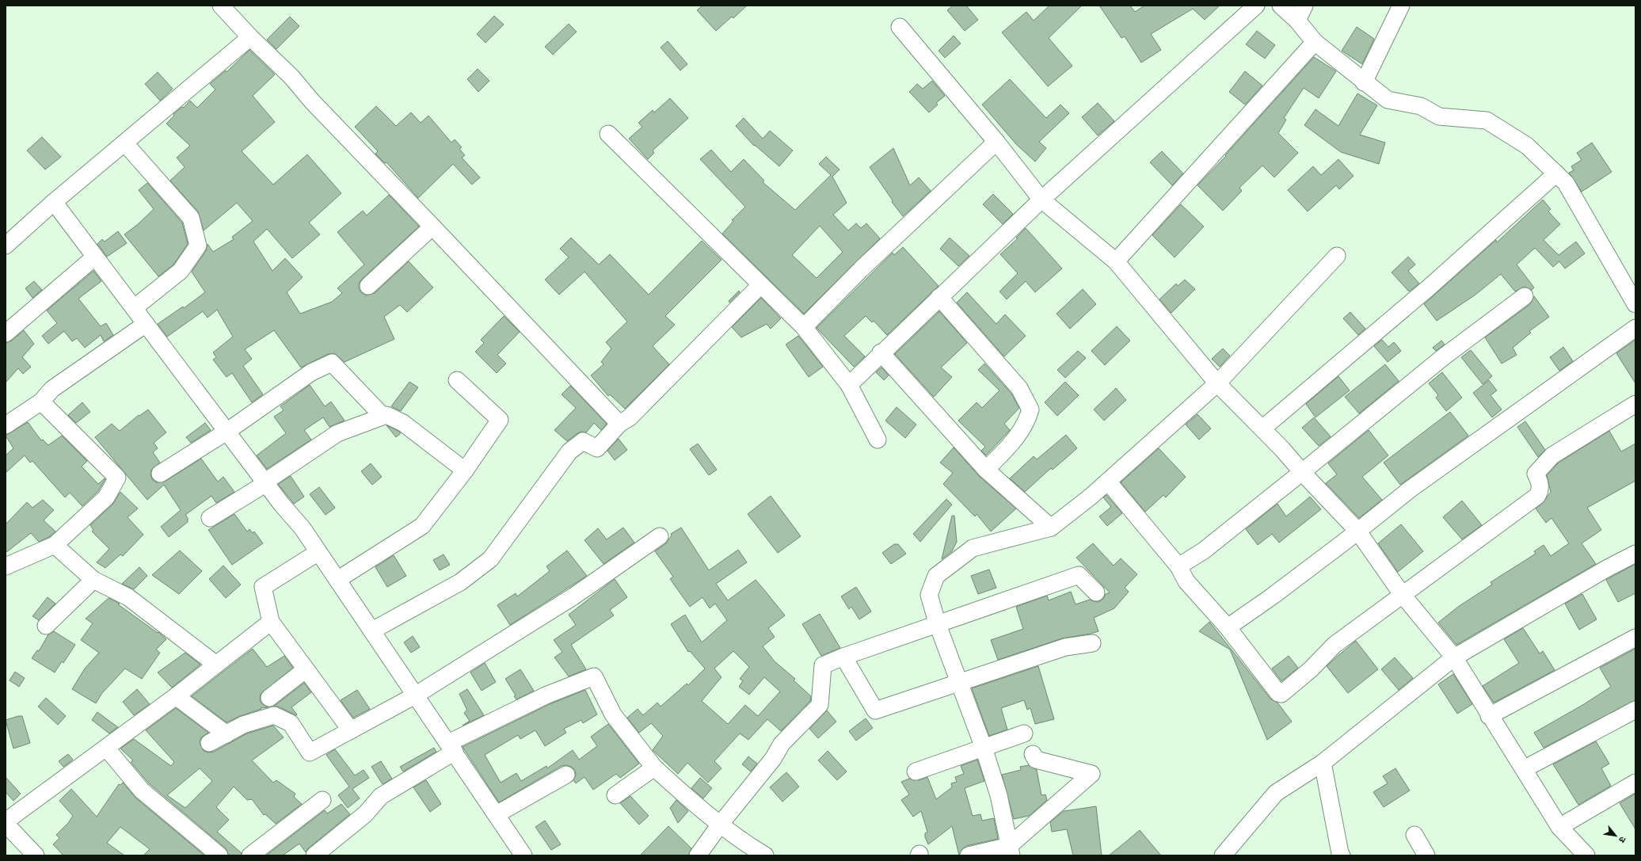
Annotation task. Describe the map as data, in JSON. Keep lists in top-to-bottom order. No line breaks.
{"north":"bottom right"}
